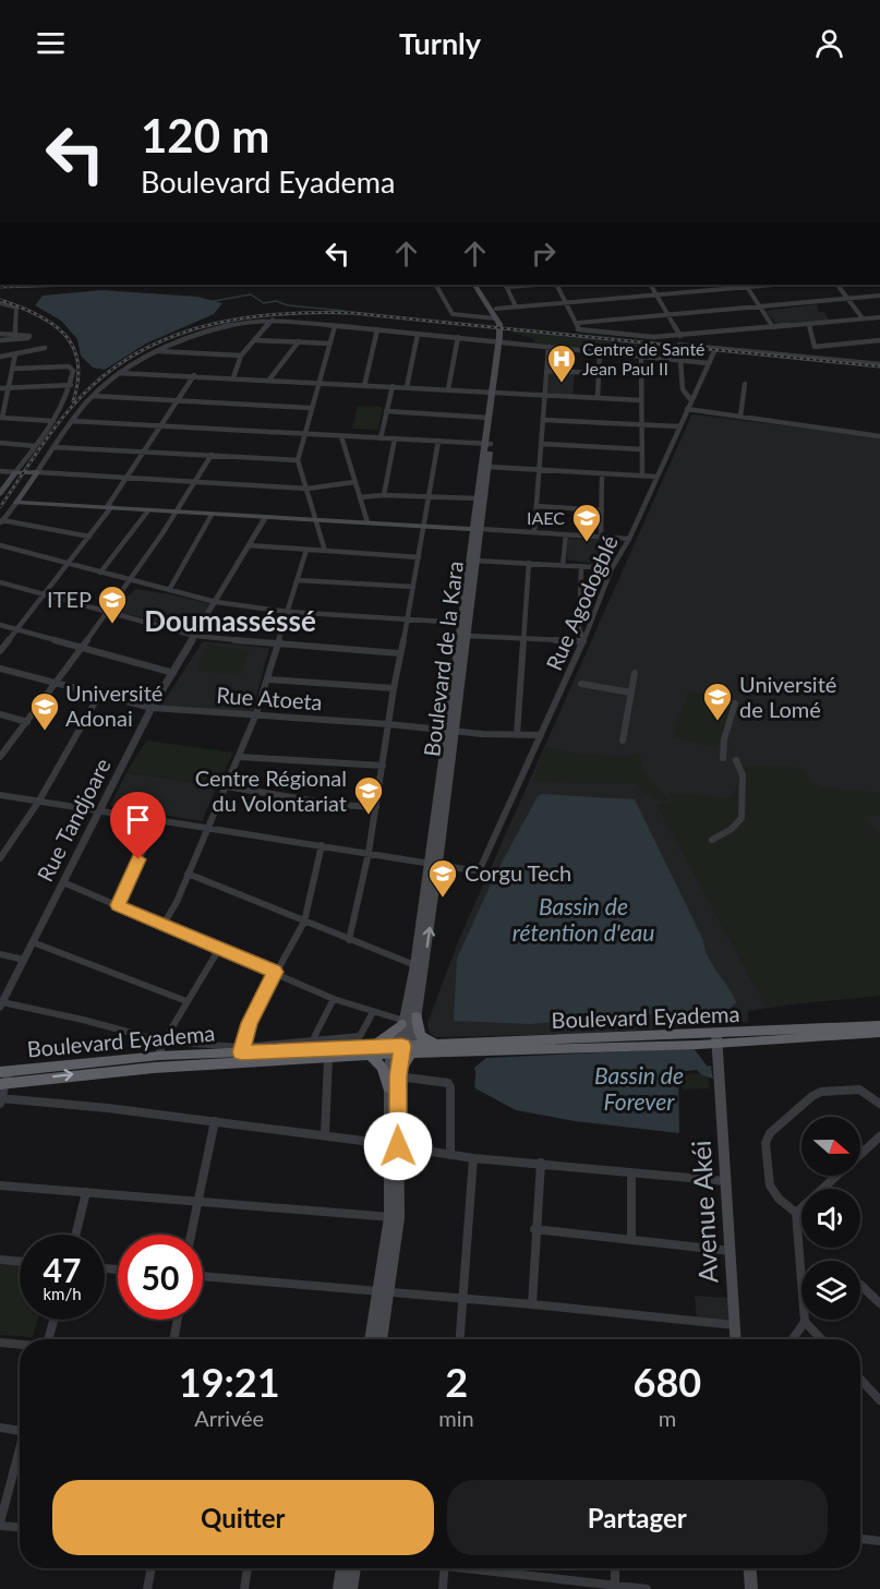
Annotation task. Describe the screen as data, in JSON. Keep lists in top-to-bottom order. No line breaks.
{"streets":{"highway":["Boulevard Eyadema"],"main road":["Boulevard de la Kara","Avenue Akéi"],"street":["Rue Agodogblé","Rue Atoeta","Rue Tandjoare"]},"crossings":[["Rue Agodogblé","Boulevard de la Kara"],["Rue Agodogblé","Rue Atoeta"],["Boulevard de la Kara","Rue Atoeta"],["Boulevard de la Kara","Boulevard Eyadema"],["Rue Atoeta","Rue Tandjoare"],["Boulevard Eyadema","Avenue Akéi"]],"districts":["Doumasséssé"],"water":["Bassin de rétention d'eau","Bassin de Forever"],"places":{"hospital":["Centre de Santé Jean Paul II"],"school or university":["IAEC","ITEP","Université de Lomé","Université Adonai","Centre Régional du Volontariat","Corgu Tech"]},"north":"right","page":{"header":"Turnly","turn":["120 m","Boulevard Eyadema"],"speed":"47 km/h","limit":"50","eta":["19:21","Arrivée","2","min","680","m"],"buttons":["Quitter","Partager"]}}
